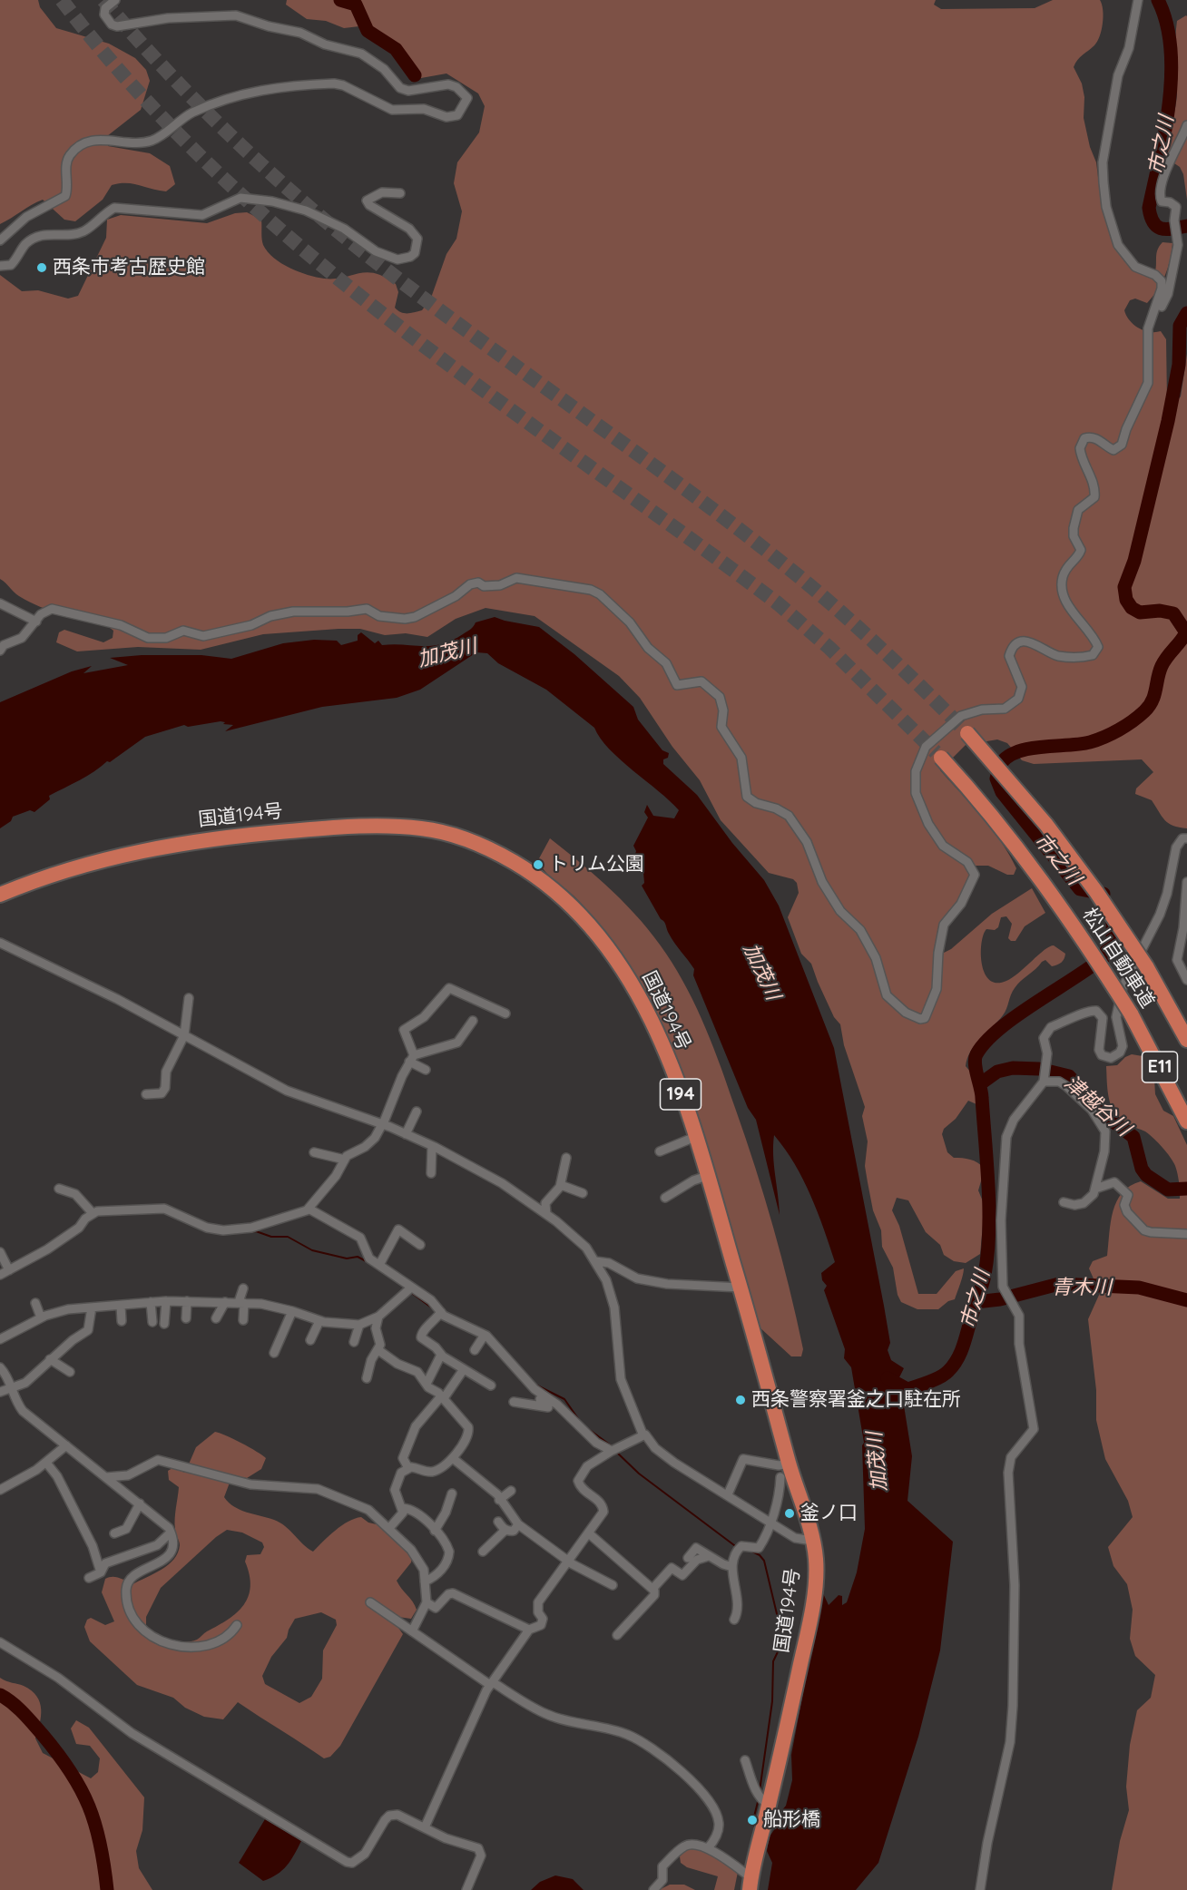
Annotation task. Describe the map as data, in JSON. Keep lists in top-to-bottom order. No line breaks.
{"streets":{"highway":["国道194号","松山自動車道","E11","194"]},"water":["市之川","加茂川","津越谷川","青木川"],"places":["西条市考古歴史館","トリム公園","西条警察署釜之口駐在所","釜ノ口","船形橋"]}
